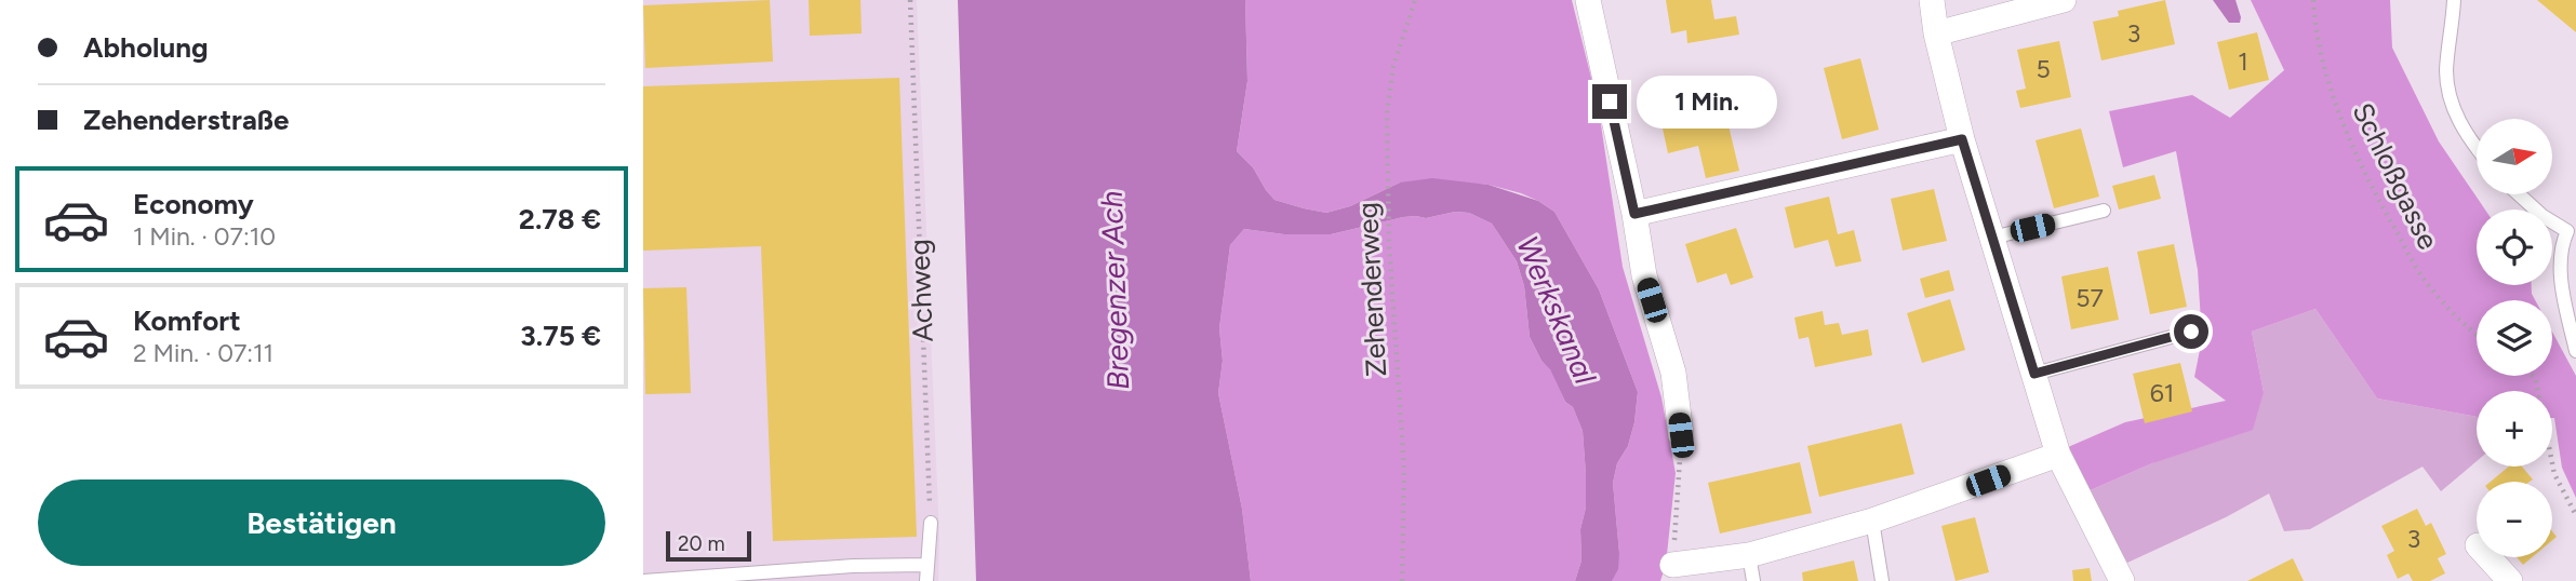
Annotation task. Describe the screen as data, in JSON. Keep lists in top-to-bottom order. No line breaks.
{"streets":{"path":["Schloßgasse","Zehenderweg","Achweg"]},"water":["Bregenzer Ach","Werkskanal"],"house_numbers":["3","1","5","57","61","3"],"scale_bar":"20 m","north":"right","page":{"banner":["Abholung","Zehenderstraße"],"bubble":"1 Min.","map_buttons":["+","−"],"list":[{"name":"Economy","note":"1 Min. · 07:10","value":"2.78 €"},{"name":"Komfort","note":"2 Min. · 07:11","value":"3.75 €"}],"buttons":"Bestätigen","scale":"20 m"}}
